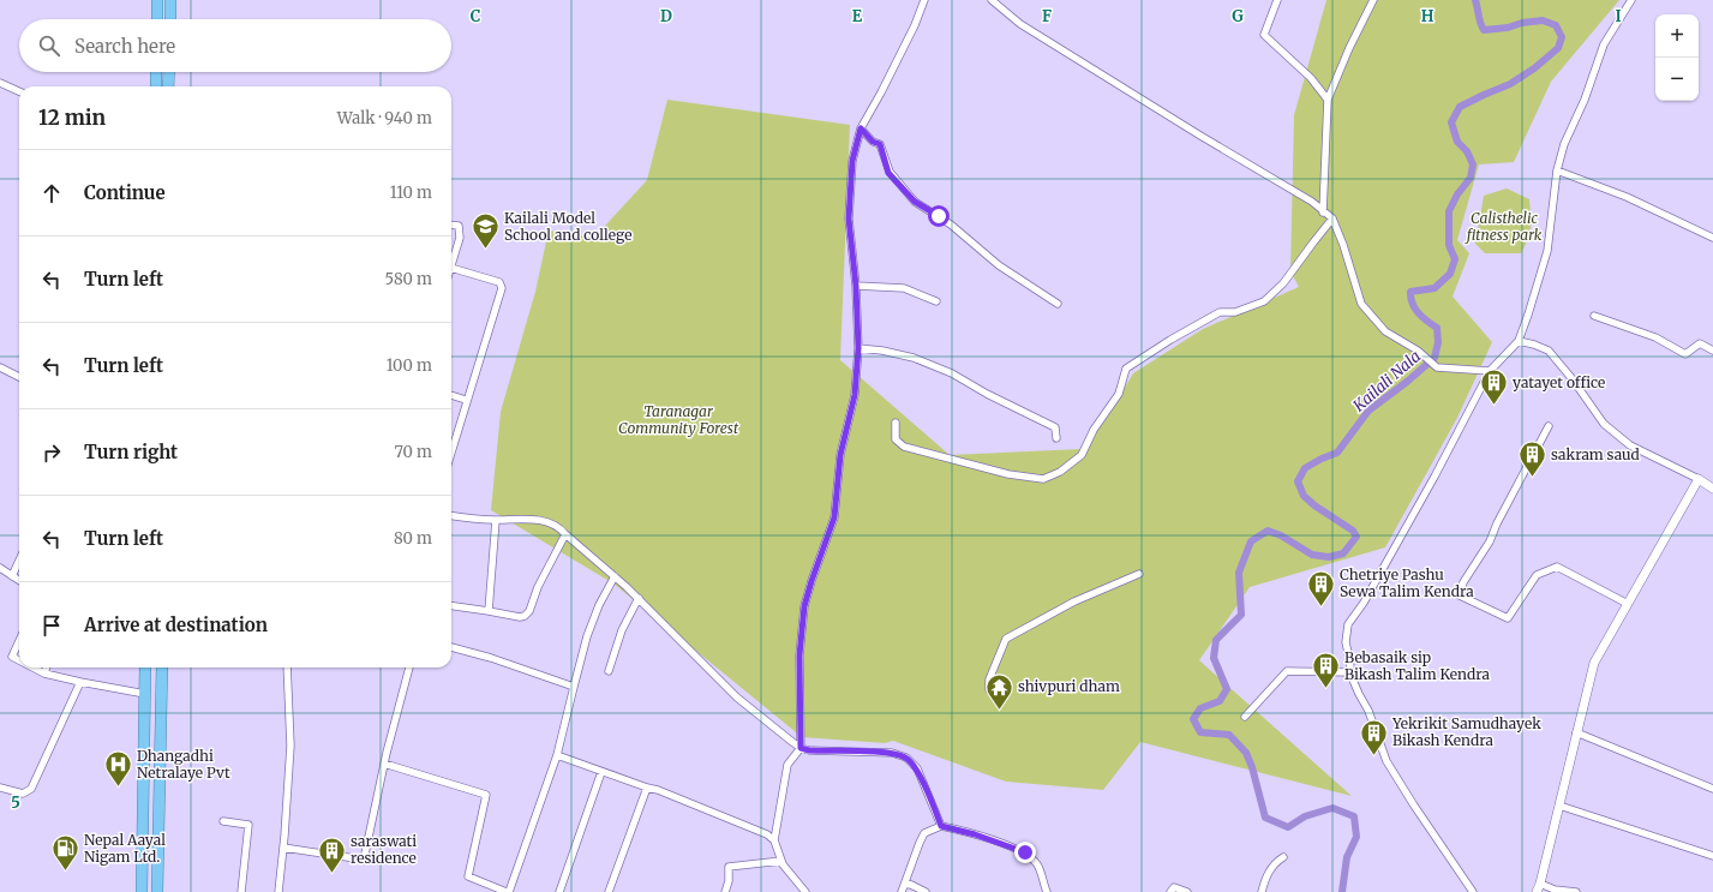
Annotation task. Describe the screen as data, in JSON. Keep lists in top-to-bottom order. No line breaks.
{"water":["Kailali Nala"],"parks":["Calisthelic fitness park","Taranagar Community Forest"],"places":{"school or university":["Kailali Model School and college"],"building":["yatayet office","sakram saud","Chetriye Pashu Sewa Talim Kendra","Bebasaik sip Bikash Talim Kendra","Yekrikit Samudhayek Bikash Kendra","saraswati residence"],"temple":["shivpuri dham"],"hospital":["Dhangadhi Netralaye Pvt"],"fuel station":["Nepal Aayal Nigam Ltd."]},"page":{"map_buttons":["+","−"],"search":"Search here","heading":["12 min","Walk · 940 m"],"list":[["Continue","110 m"],["Turn left","580 m"],["Turn left","100 m"],["Turn right","70 m"],["Turn left","80 m"],"Arrive at destination"]},"grid":{"columns":["C","D","E","F","G","H","I"],"rows":["5"]}}
